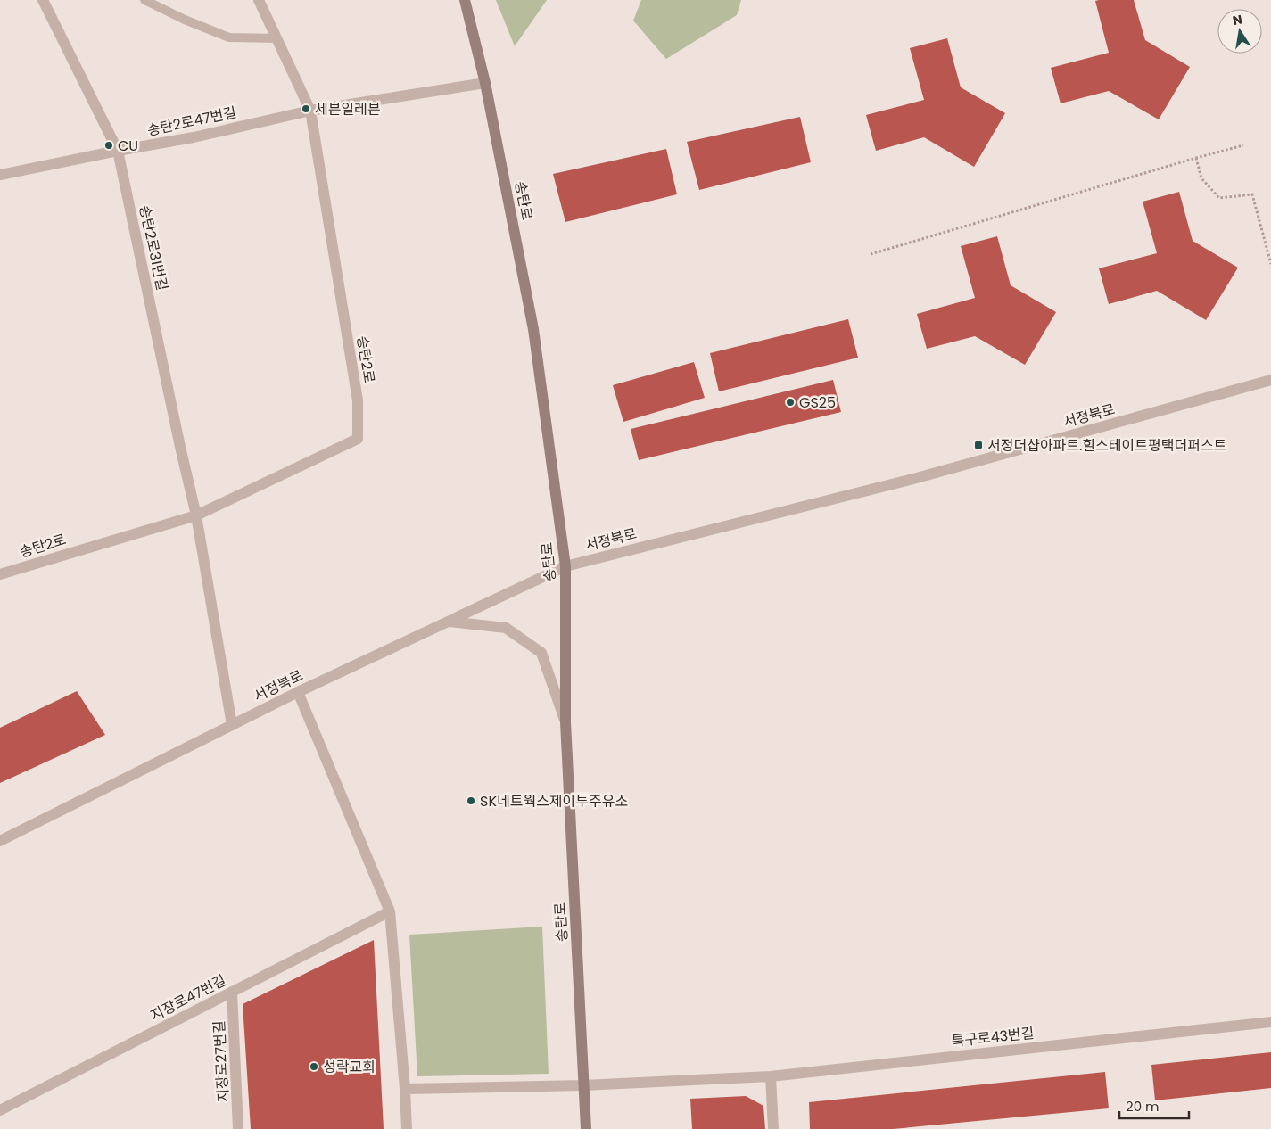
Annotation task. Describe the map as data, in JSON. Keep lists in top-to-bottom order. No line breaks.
{"streets":{"main road":["송탄로"],"street":["송탄2로47번길","송탄2로31번길","송탄2로","서정북로","지장로47번길","특구로43번길","지장로27번길"]},"crossings":[["송탄2로47번길","송탄2로31번길"],["송탄2로47번길","송탄2로"],["송탄로","서정북로"],["송탄로","특구로43번길"],["송탄2로31번길","송탄2로"],["지장로47번길","지장로27번길"]],"places":{"other":["세븐일레븐","CU","GS25","SK네트웍스제이투주유소","성락교회"],"transit":["서정더샵아파트.힐스테이트평택더퍼스트"]},"scale_bar":"20 m","north":"top"}
